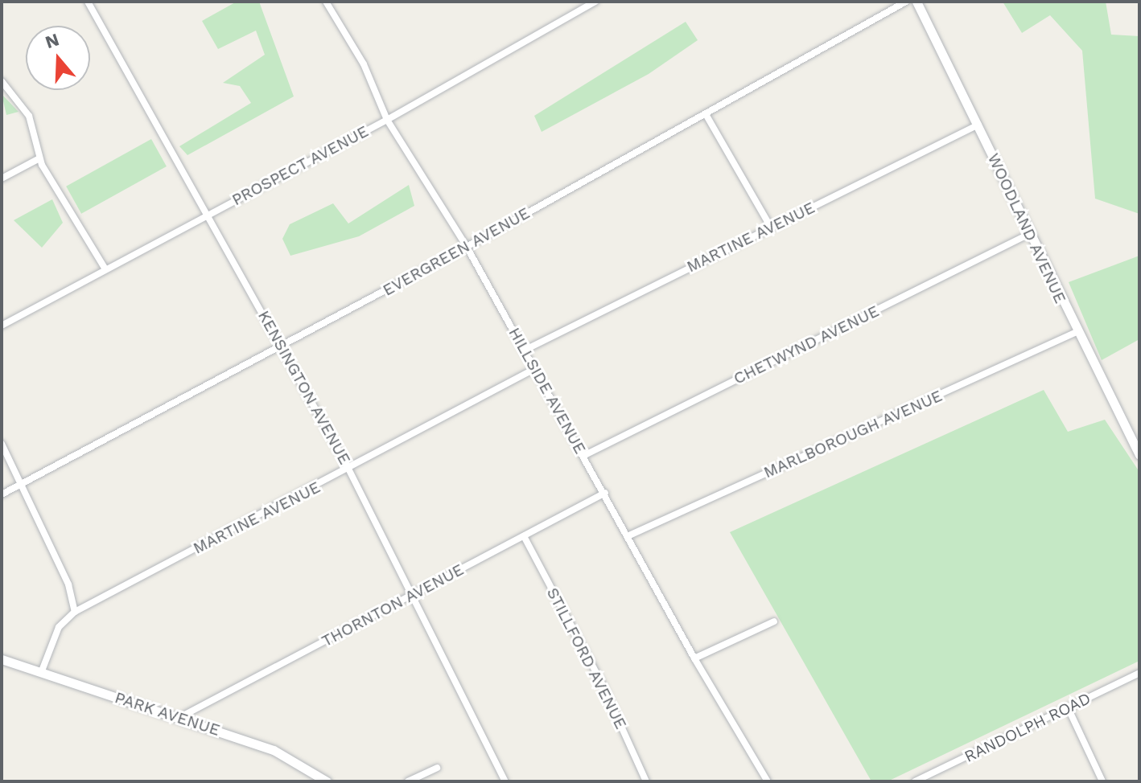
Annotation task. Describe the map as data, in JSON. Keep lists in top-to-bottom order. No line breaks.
{"streets":{"street":["PROSPECT AVENUE","WOODLAND AVENUE","MARTINE AVENUE","EVERGREEN AVENUE","CHETWYND AVENUE","KENSINGTON AVENUE","HILLSIDE AVENUE","MARLBOROUGH AVENUE","THORNTON AVENUE","STILLFORD AVENUE","PARK AVENUE","RANDOLPH ROAD"]},"crossings":[["PROSPECT AVENUE","KENSINGTON AVENUE"],["PROSPECT AVENUE","HILLSIDE AVENUE"],["WOODLAND AVENUE","MARTINE AVENUE"],["WOODLAND AVENUE","CHETWYND AVENUE"],["WOODLAND AVENUE","MARLBOROUGH AVENUE"],["MARTINE AVENUE","KENSINGTON AVENUE"],["MARTINE AVENUE","HILLSIDE AVENUE"],["MARTINE AVENUE","PARK AVENUE"],["EVERGREEN AVENUE","KENSINGTON AVENUE"],["EVERGREEN AVENUE","HILLSIDE AVENUE"],["CHETWYND AVENUE","HILLSIDE AVENUE"],["KENSINGTON AVENUE","THORNTON AVENUE"],["HILLSIDE AVENUE","MARLBOROUGH AVENUE"],["HILLSIDE AVENUE","THORNTON AVENUE"],["THORNTON AVENUE","STILLFORD AVENUE"],["THORNTON AVENUE","PARK AVENUE"]],"north":"top"}
